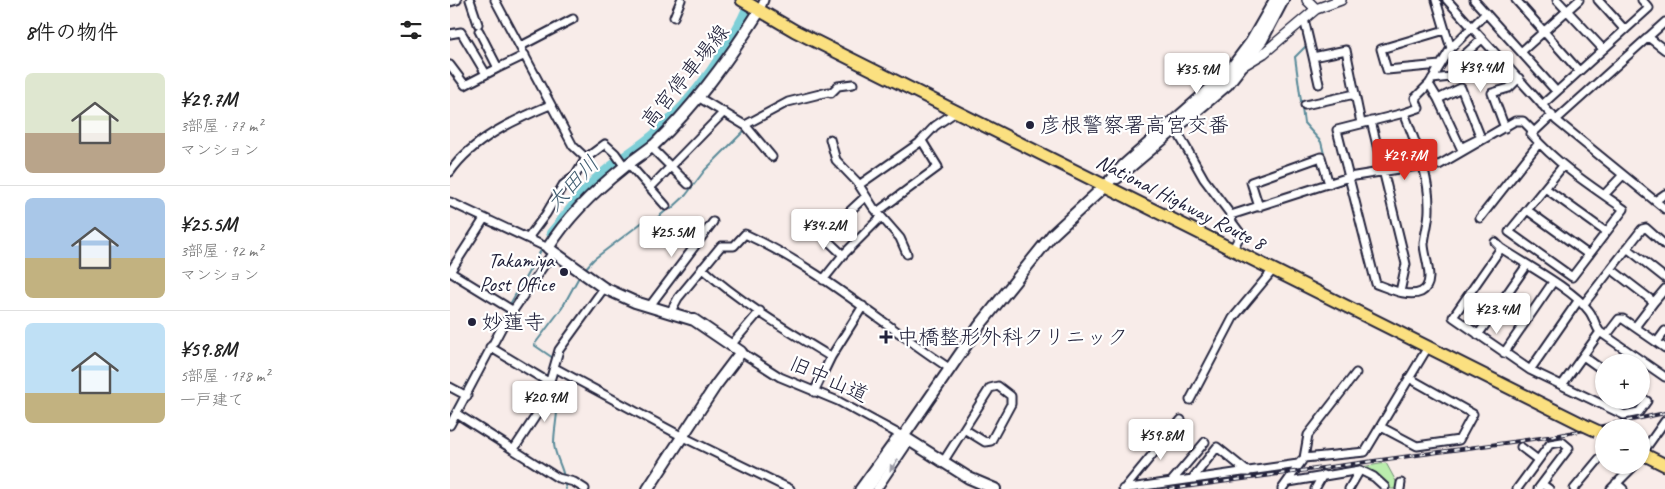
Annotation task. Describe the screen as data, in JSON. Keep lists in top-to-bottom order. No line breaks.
{"streets":{"highway":["National Highway Route 8"],"main road":["高宮停車場線"],"street":["旧中山道"]},"crossings":[["高宮停車場線","National Highway Route 8"]],"water":["太田川"],"places":{"other":["彦根警察署高宮交番","Takamiya Post Office","妙蓮寺"],"health":["中橋整形外科クリニック"]},"page":{"heading":"8件の物件","price":["¥39.4M","¥35.9M","¥29.7M","¥34.2M","¥25.5M","¥23.4M","¥20.9M","¥59.8M"],"list":[{"name":"¥29.7M","note":"3部屋 · 77 m² · マンション"},{"name":"¥25.5M","note":"3部屋 · 92 m² · マンション"},{"name":"¥59.8M","note":"5部屋 · 178 m² · 一戸建て"}],"map_buttons":["+","−"]}}
